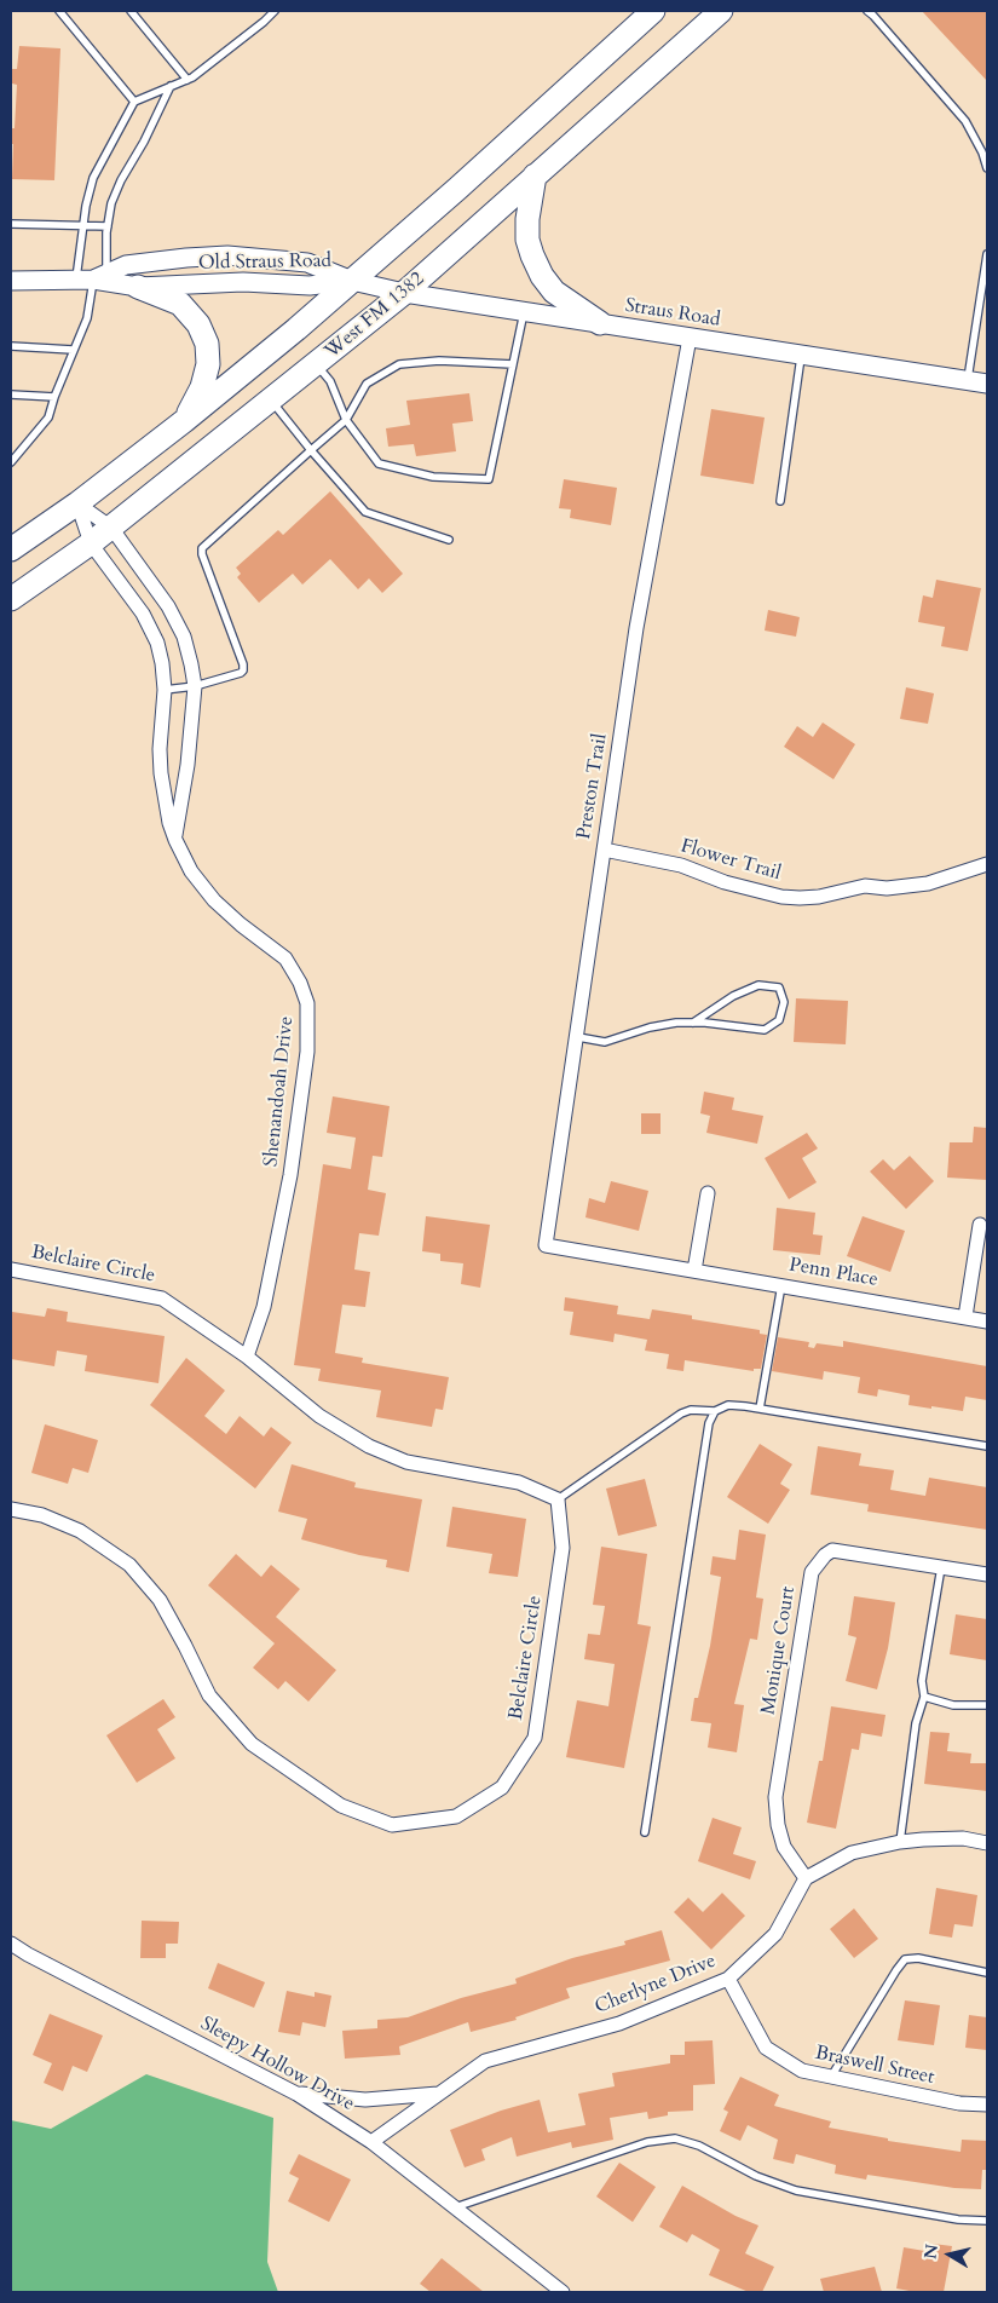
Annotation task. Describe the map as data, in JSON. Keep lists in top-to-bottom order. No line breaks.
{"streets":{"main road":["West FM 1382"],"street":["Old Straus Road","Straus Road","Preston Trail","Flower Trail","Shenandoah Drive","Belclaire Circle","Penn Place","Monique Court","Cherlyne Drive","Sleepy Hollow Drive","Braswell Street"]},"crossings":[["Old Straus Road","Straus Road"],["Old Straus Road","West FM 1382"],["Straus Road","West FM 1382"],["Straus Road","Preston Trail"],["West FM 1382","Shenandoah Drive"],["Preston Trail","Flower Trail"],["Preston Trail","Penn Place"],["Shenandoah Drive","Belclaire Circle"],["Monique Court","Cherlyne Drive"],["Cherlyne Drive","Sleepy Hollow Drive"],["Cherlyne Drive","Braswell Street"]],"north":"left"}
